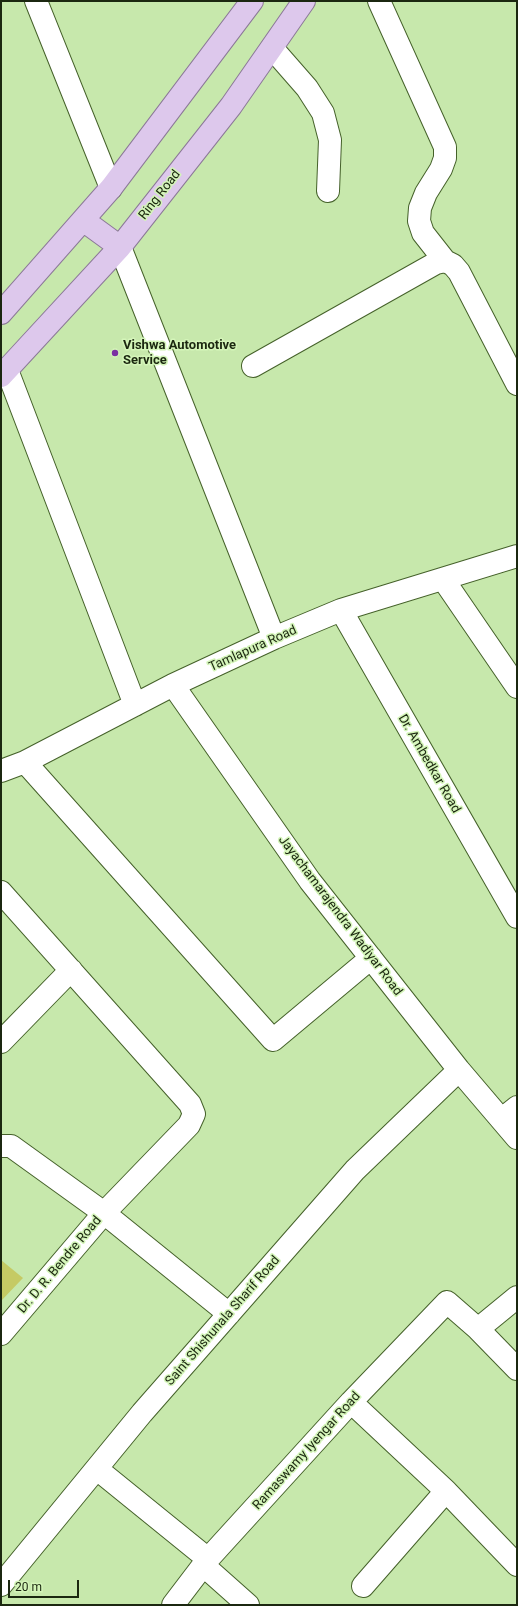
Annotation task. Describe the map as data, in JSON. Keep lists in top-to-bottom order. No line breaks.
{"streets":{"main road":["Ring Road"],"street":["Tamlapura Road","Dr. Ambedkar Road","Jayachamarajendra Wadiyar Road","Dr. D. R. Bendre Road","Saint Shishunala Sharif Road","Ramaswamy Iyengar Road"]},"crossings":[["Tamlapura Road","Dr. Ambedkar Road"],["Tamlapura Road","Jayachamarajendra Wadiyar Road"],["Jayachamarajendra Wadiyar Road","Saint Shishunala Sharif Road"]],"places":["Vishwa Automotive Service"],"scale_bar":"20 m"}
